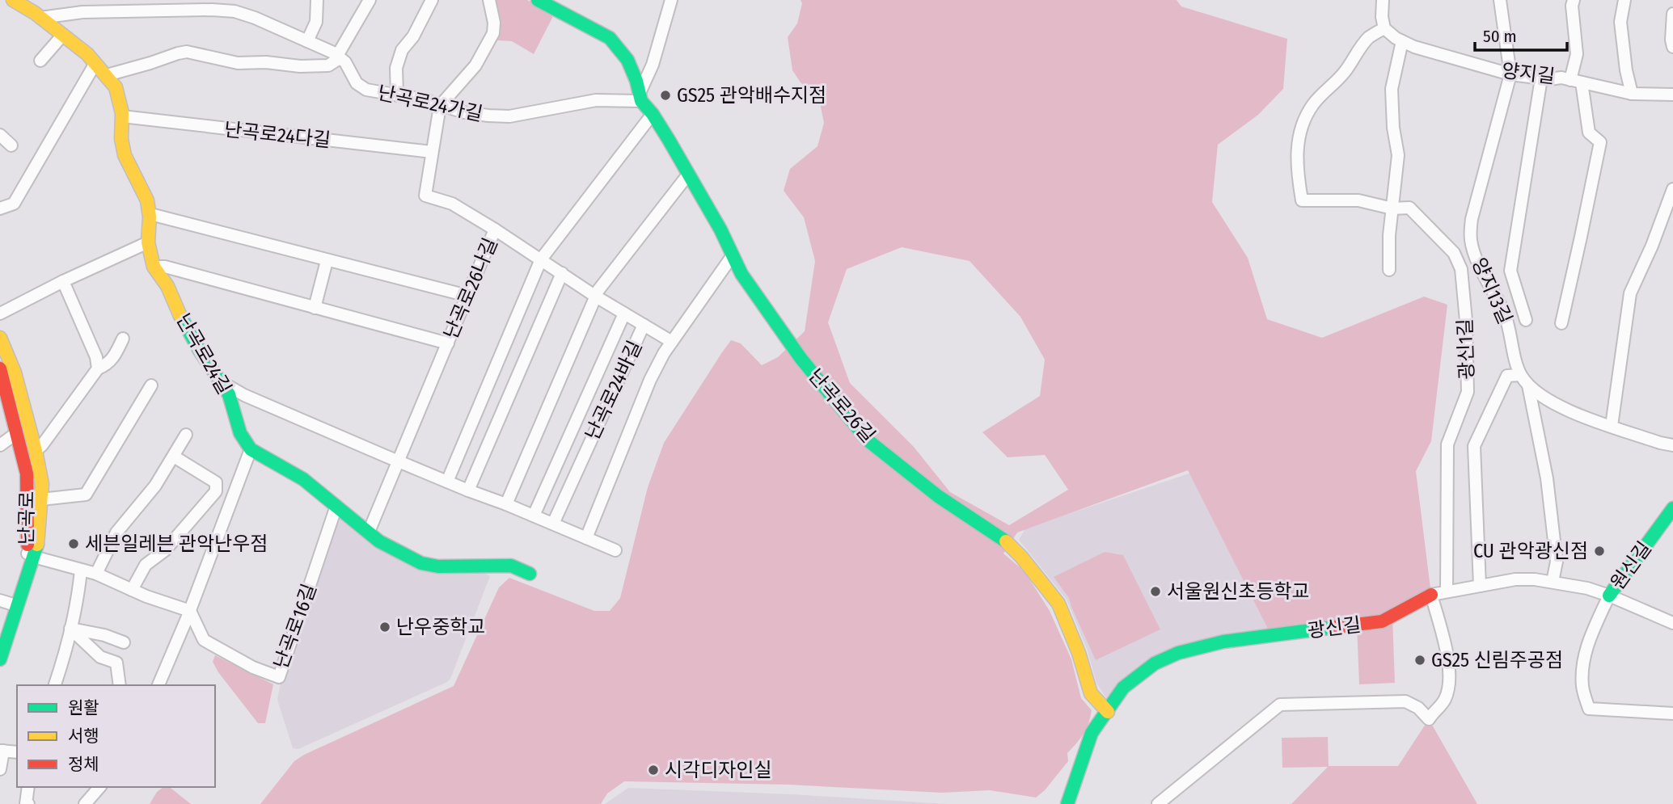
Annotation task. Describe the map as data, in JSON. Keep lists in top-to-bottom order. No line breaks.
{"streets":{"street":["양지길","난곡로24가길","난곡로24다길","난곡로26나길","양지13길","광신1길","난곡로24길","난곡로24바길","난곡로26길","난곡로","원신길","난곡로16길","광신길"]},"crossings":[["양지길","양지13길"],["양지길","광신1길"],["난곡로24가길","난곡로26나길"],["난곡로24가길","난곡로24길"],["난곡로24가길","난곡로26길"],["난곡로24다길","난곡로26나길"],["난곡로24다길","난곡로24길"],["광신1길","광신길"],["난곡로26길","광신길"],["원신길","광신길"]],"places":["GS25 관악배수지점","세븐일레븐 관악난우점","CU 관악광신점","서울원신초등학교","난우중학교","GS25 신림주공점","시각디자인실"],"legend":["원활","서행","정체"],"scale_bar":"50 m"}
